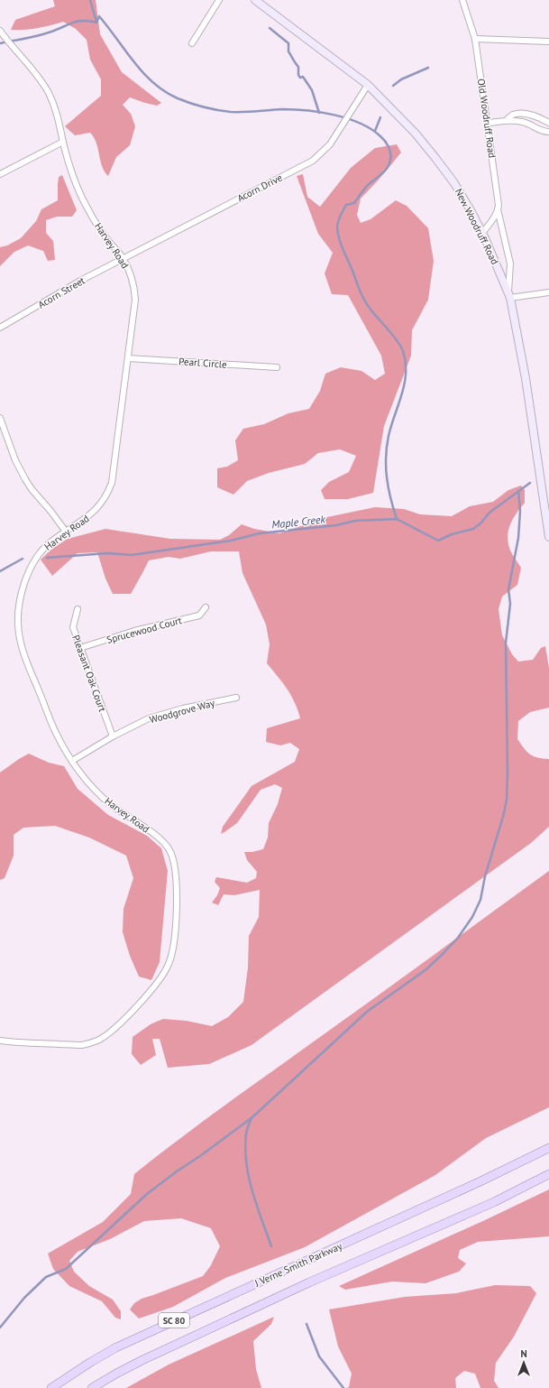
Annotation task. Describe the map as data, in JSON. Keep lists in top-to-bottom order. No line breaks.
{"streets":{"main road":["New Woodruff Road","J Verne Smith Parkway","SC 80"],"street":["Old Woodruff Road","Acorn Drive","Harvey Road","Acorn Street","Pearl Circle","Sprucewood Court","Pleasant Oak Court","Woodgrove Way"]},"crossings":[["Old Woodruff Road","New Woodruff Road"],["Acorn Drive","New Woodruff Road"],["Acorn Drive","Harvey Road"],["Acorn Drive","Acorn Street"],["Harvey Road","Acorn Street"],["Harvey Road","Pearl Circle"],["Harvey Road","Woodgrove Way"],["Sprucewood Court","Pleasant Oak Court"],["Pleasant Oak Court","Woodgrove Way"]],"water":["Maple Creek"],"north":"top"}
